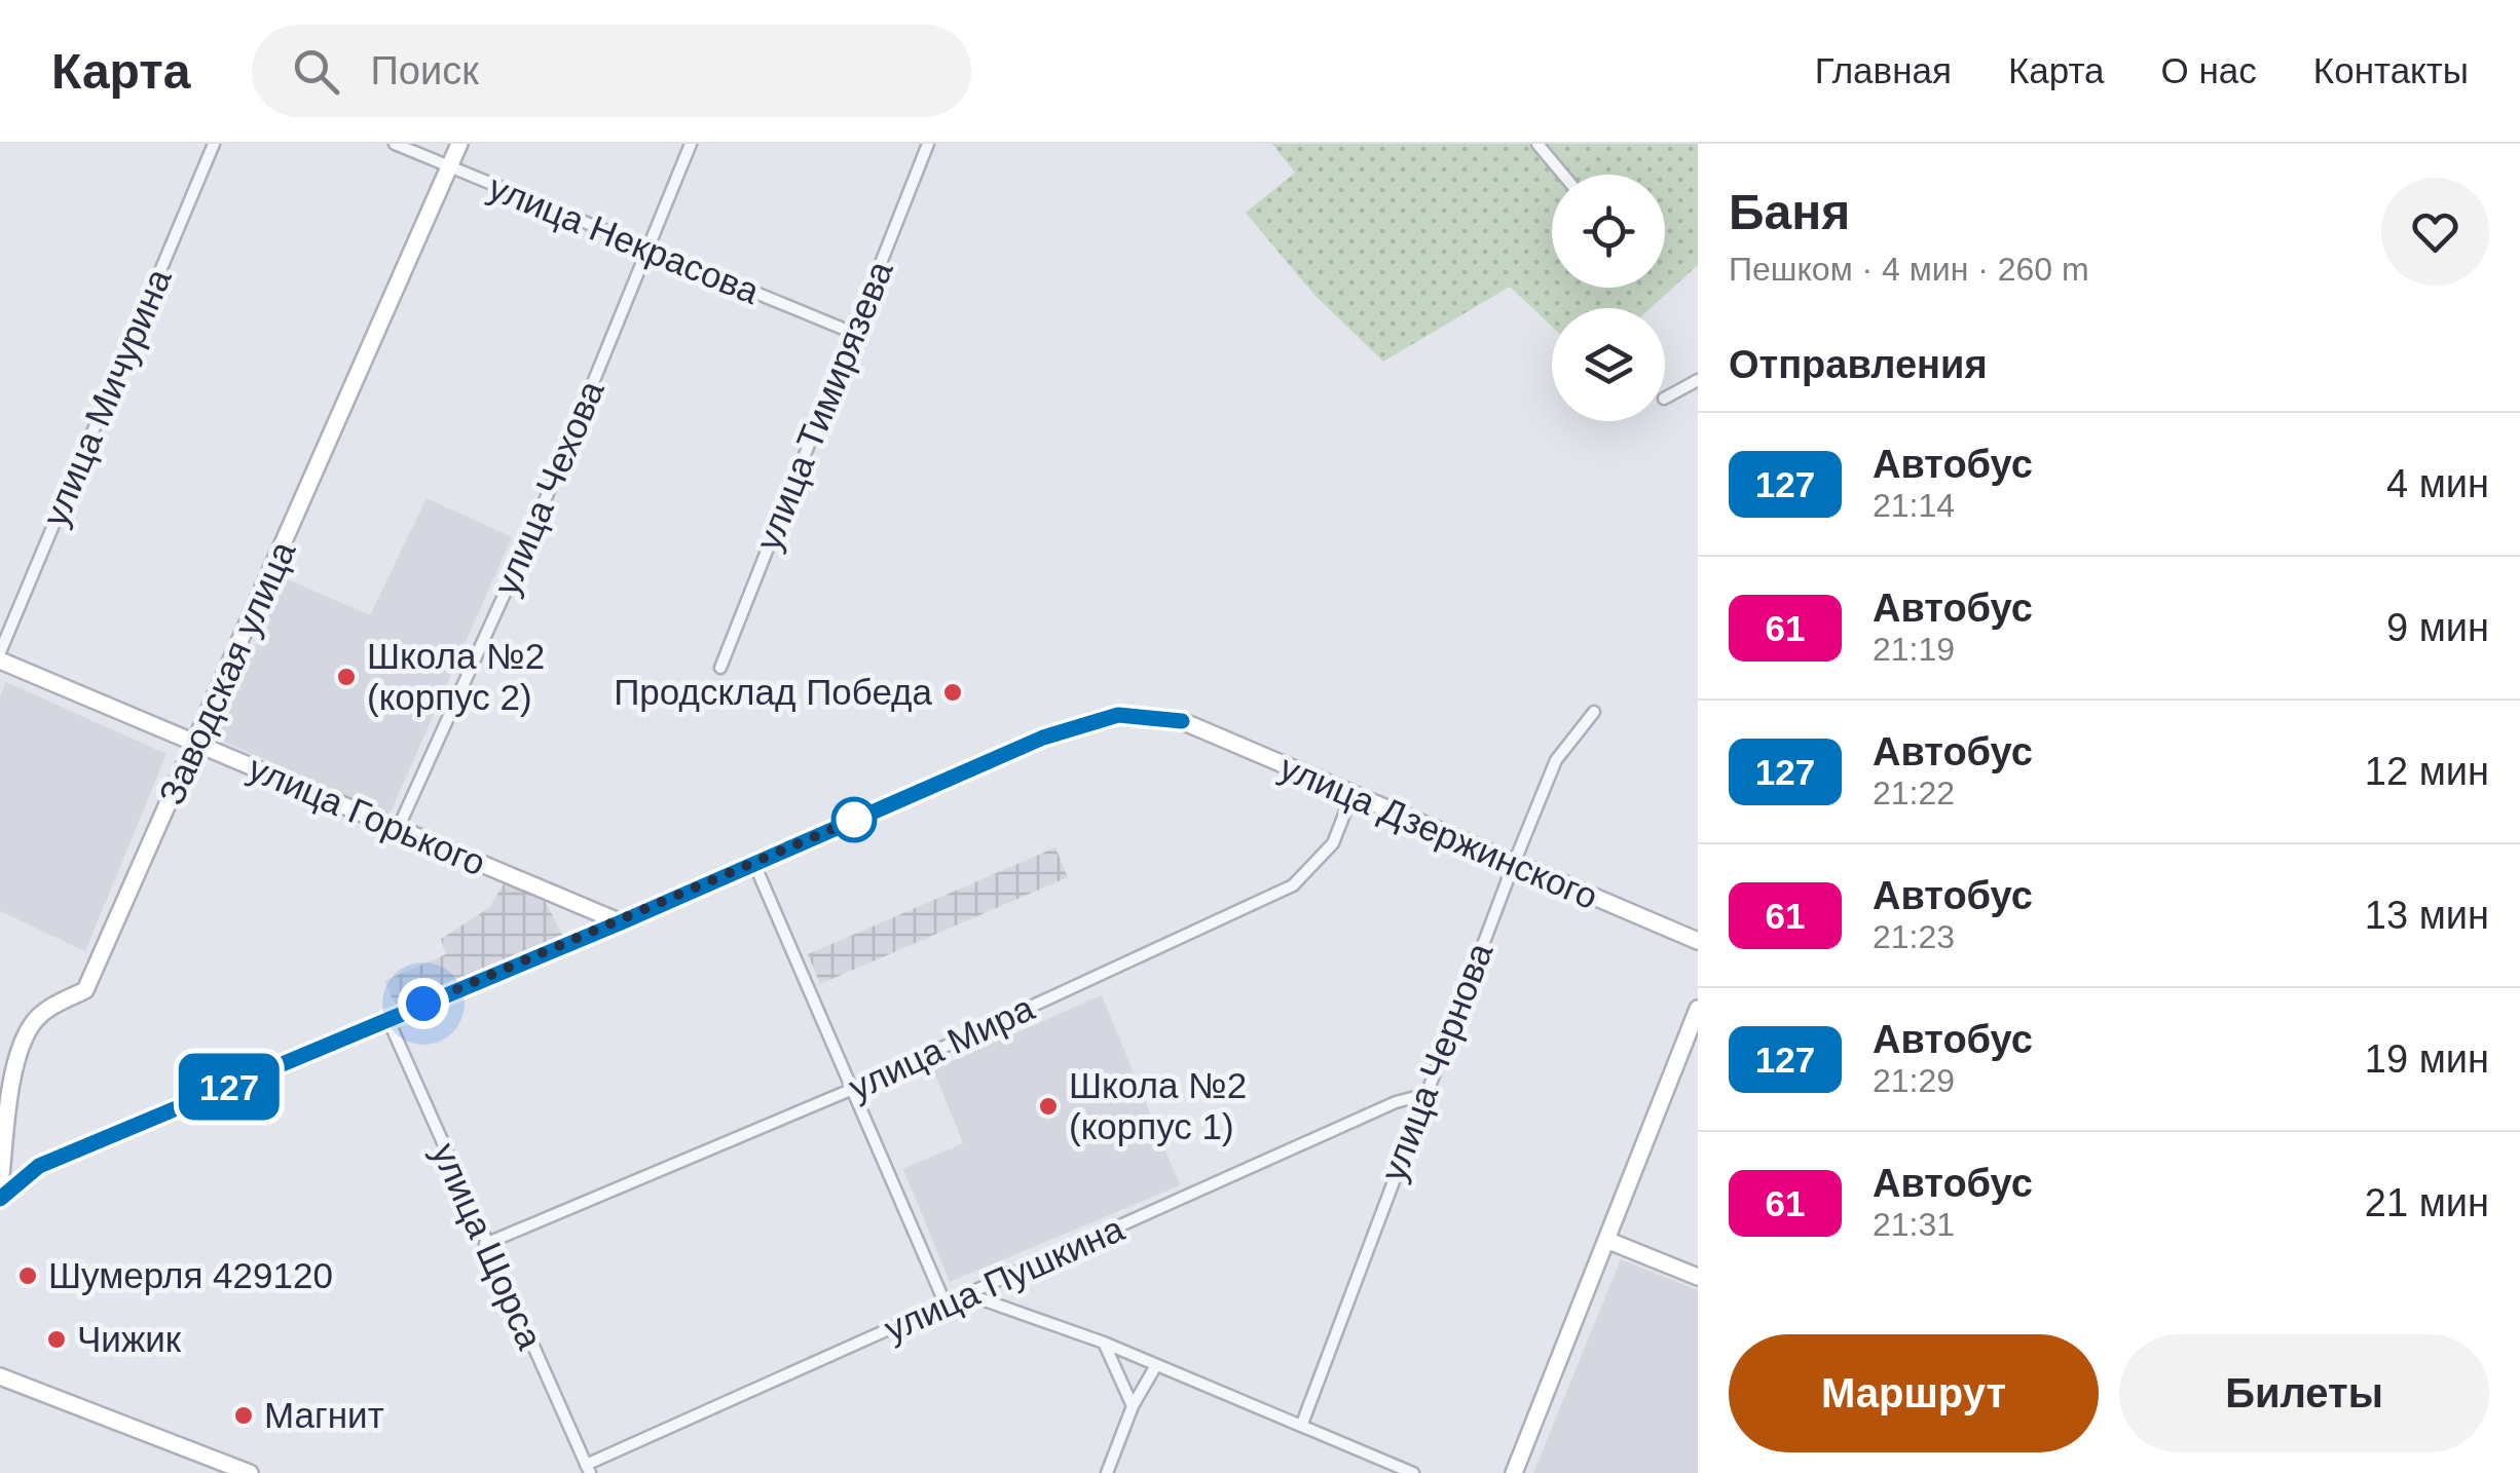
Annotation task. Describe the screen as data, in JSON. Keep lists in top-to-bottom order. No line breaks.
{"streets":{"street":["улица Некрасова","улица Мичурина","улица Тимирязева","улица Чехова","Заводская улица","улица Горького","улица Дзержинского","улица Мира","улица Чернова","улица Щорса","улица Пушкина"]},"crossings":[["улица Некрасова","улица Тимирязева"],["улица Некрасова","улица Чехова"],["улица Некрасова","Заводская улица"],["улица Чехова","улица Горького"],["Заводская улица","улица Горького"],["улица Горького","улица Дзержинского"],["улица Дзержинского","улица Мира"],["улица Дзержинского","улица Чернова"],["улица Дзержинского","улица Щорса"],["улица Мира","улица Щорса"],["улица Чернова","улица Пушкина"],["улица Щорса","улица Пушкина"]],"places":["Школа №2 (корпус 2)","Продсклад Победа","Школа №2 (корпус 1)","Шумерля 429120","Чижик","Магнит"],"lines":["bus line 127"],"page":{"header":"Карта","search":"Поиск","nav":["Главная","Карта","О нас","Контакты"],"on_map":"127","heading":[["Баня","Пешком · 4 мин · 260 m"],"Отправления"],"list":[{"mark":"127","name":"Автобус","note":"21:14","value":"4 мин"},{"mark":"61","name":"Автобус","note":"21:19","value":"9 мин"},{"mark":"127","name":"Автобус","note":"21:22","value":"12 мин"},{"mark":"61","name":"Автобус","note":"21:23","value":"13 мин"},{"mark":"127","name":"Автобус","note":"21:29","value":"19 мин"},{"mark":"61","name":"Автобус","note":"21:31","value":"21 мин"}],"buttons":["Маршрут","Билеты"]}}
